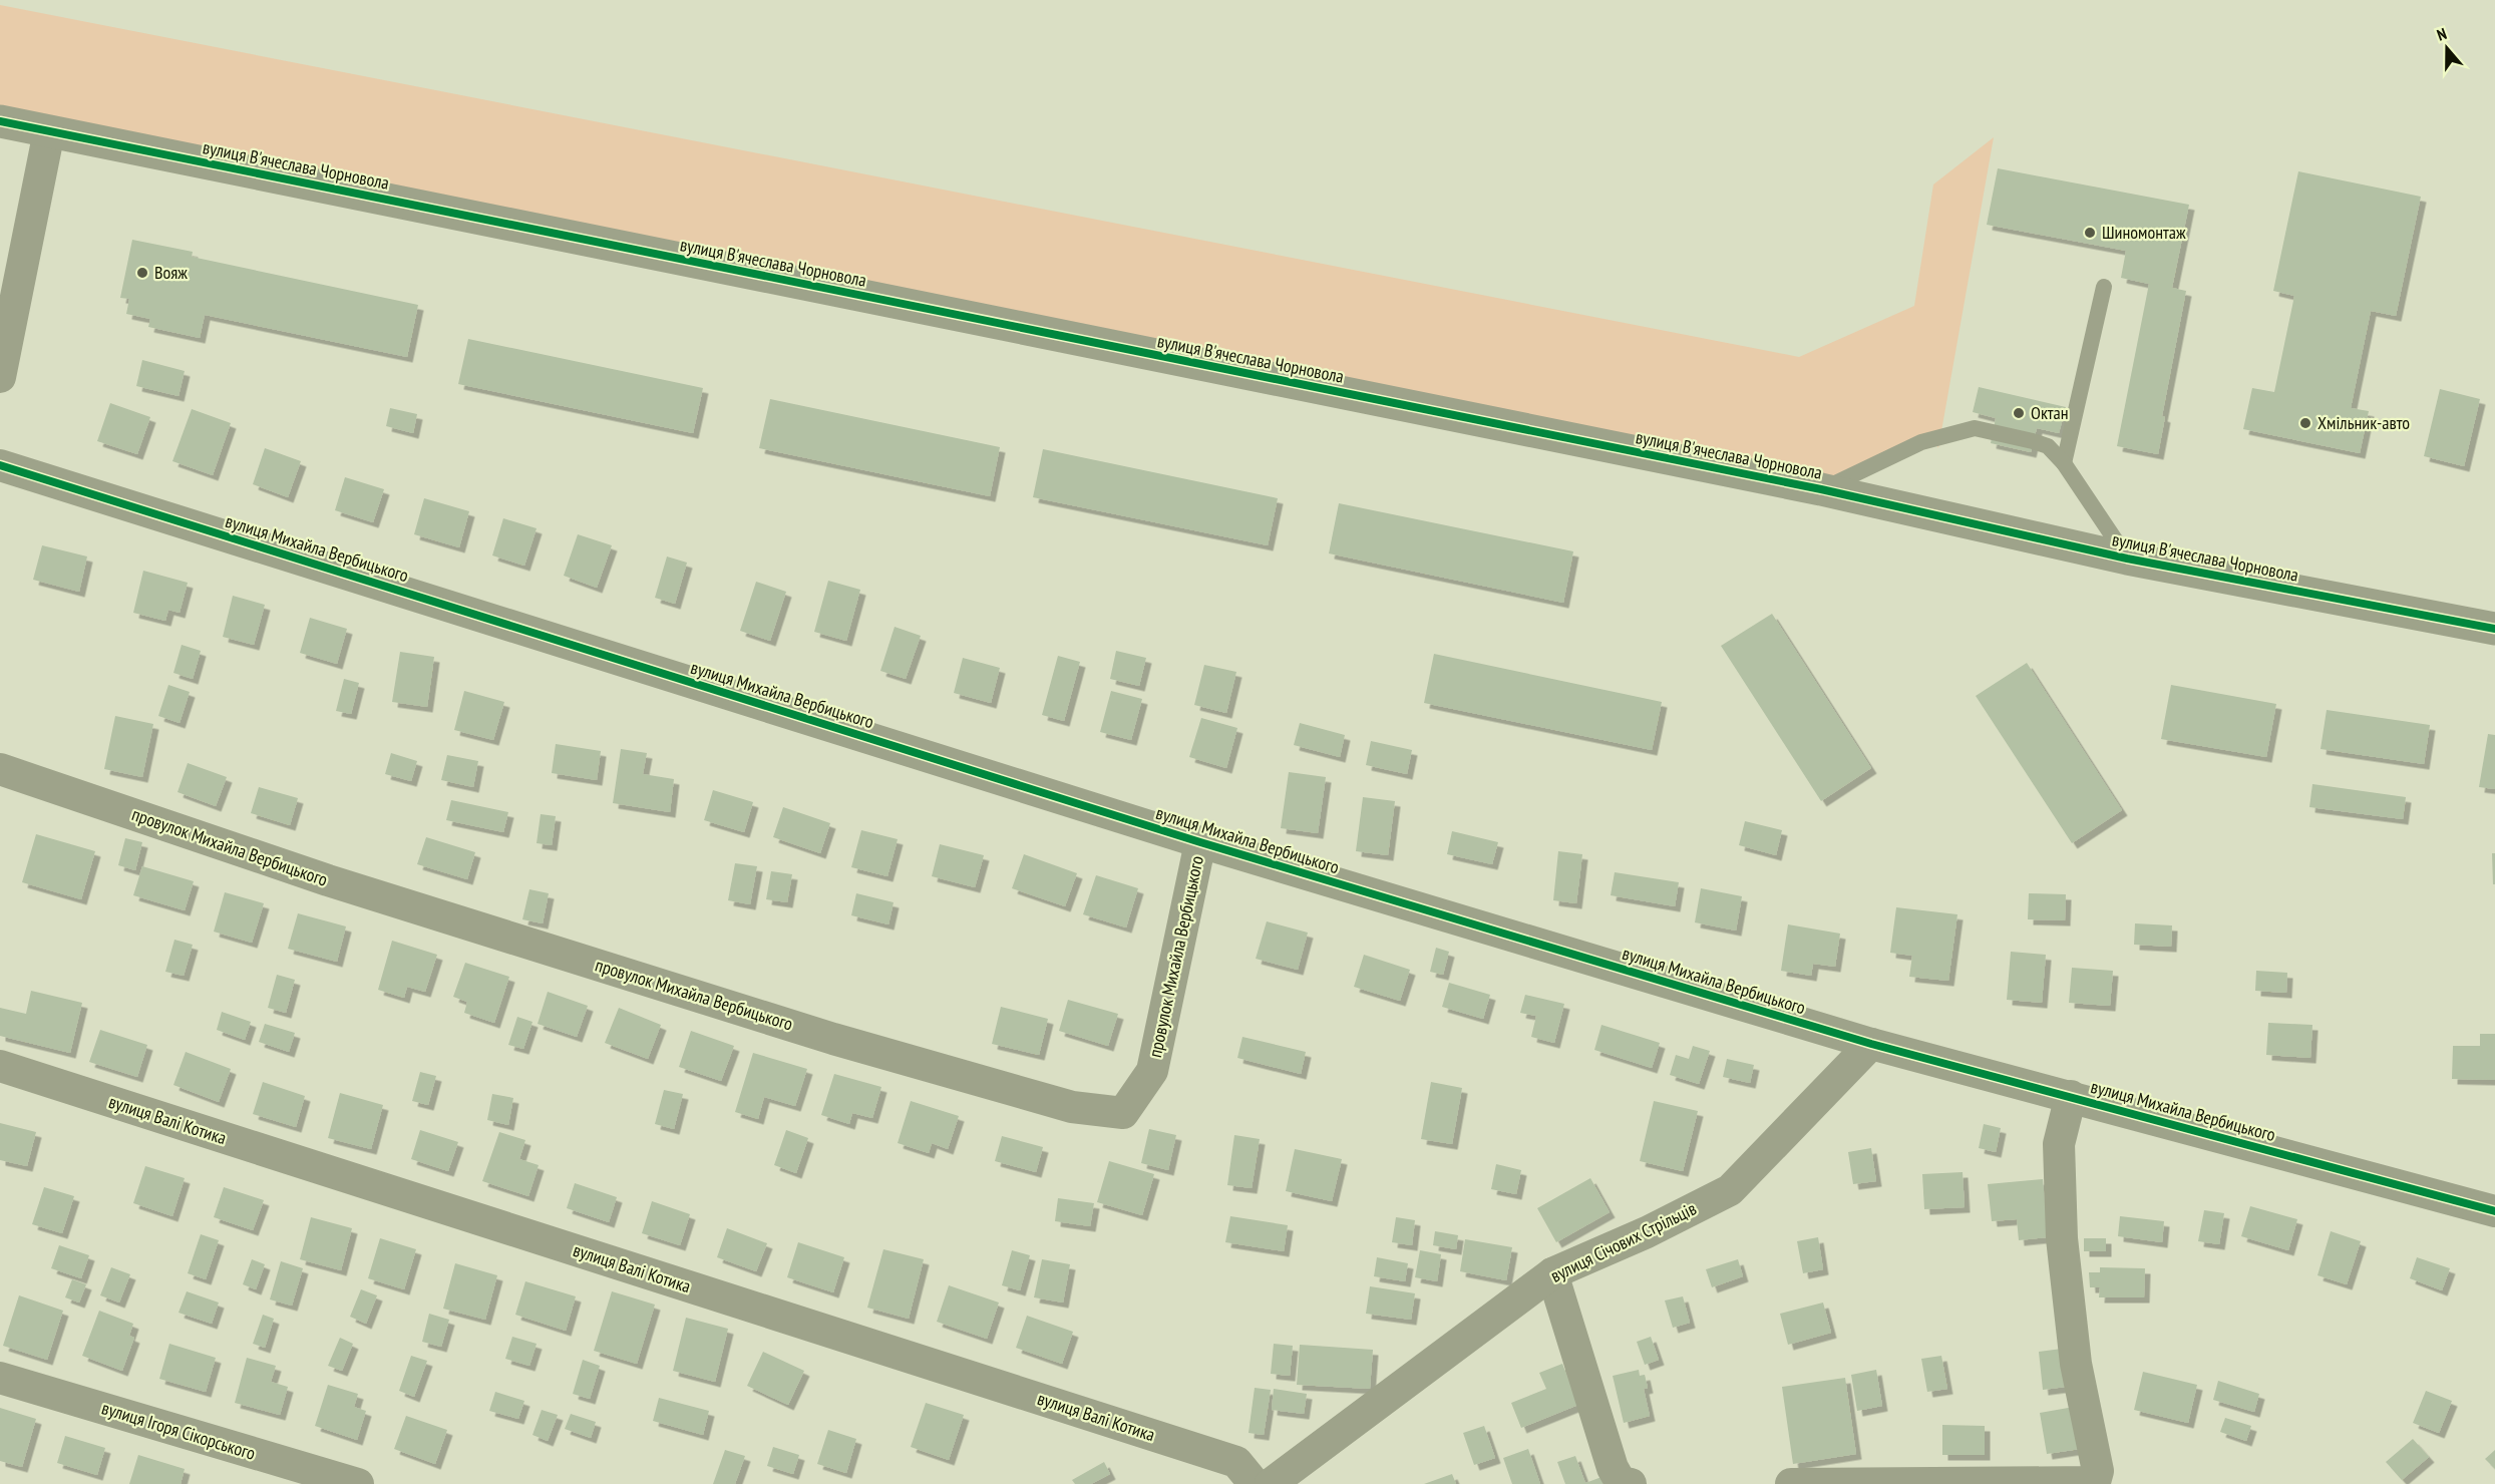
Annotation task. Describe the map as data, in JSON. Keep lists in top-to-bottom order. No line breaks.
{"streets":{"street":["вулиця В'ячеслава Чорновола","вулиця Михайла Вербицького","провулок Михайла Вербицького","вулиця Валі Котика","вулиця Січових Стрільців","вулиця Ігоря Сікорського"]},"crossings":[["вулиця Михайла Вербицького","провулок Михайла Вербицького"],["вулиця Михайла Вербицького","вулиця Січових Стрільців"]],"places":["Шиномонтаж","Вояж","Октан","Хмільник-авто"],"north":"top"}
